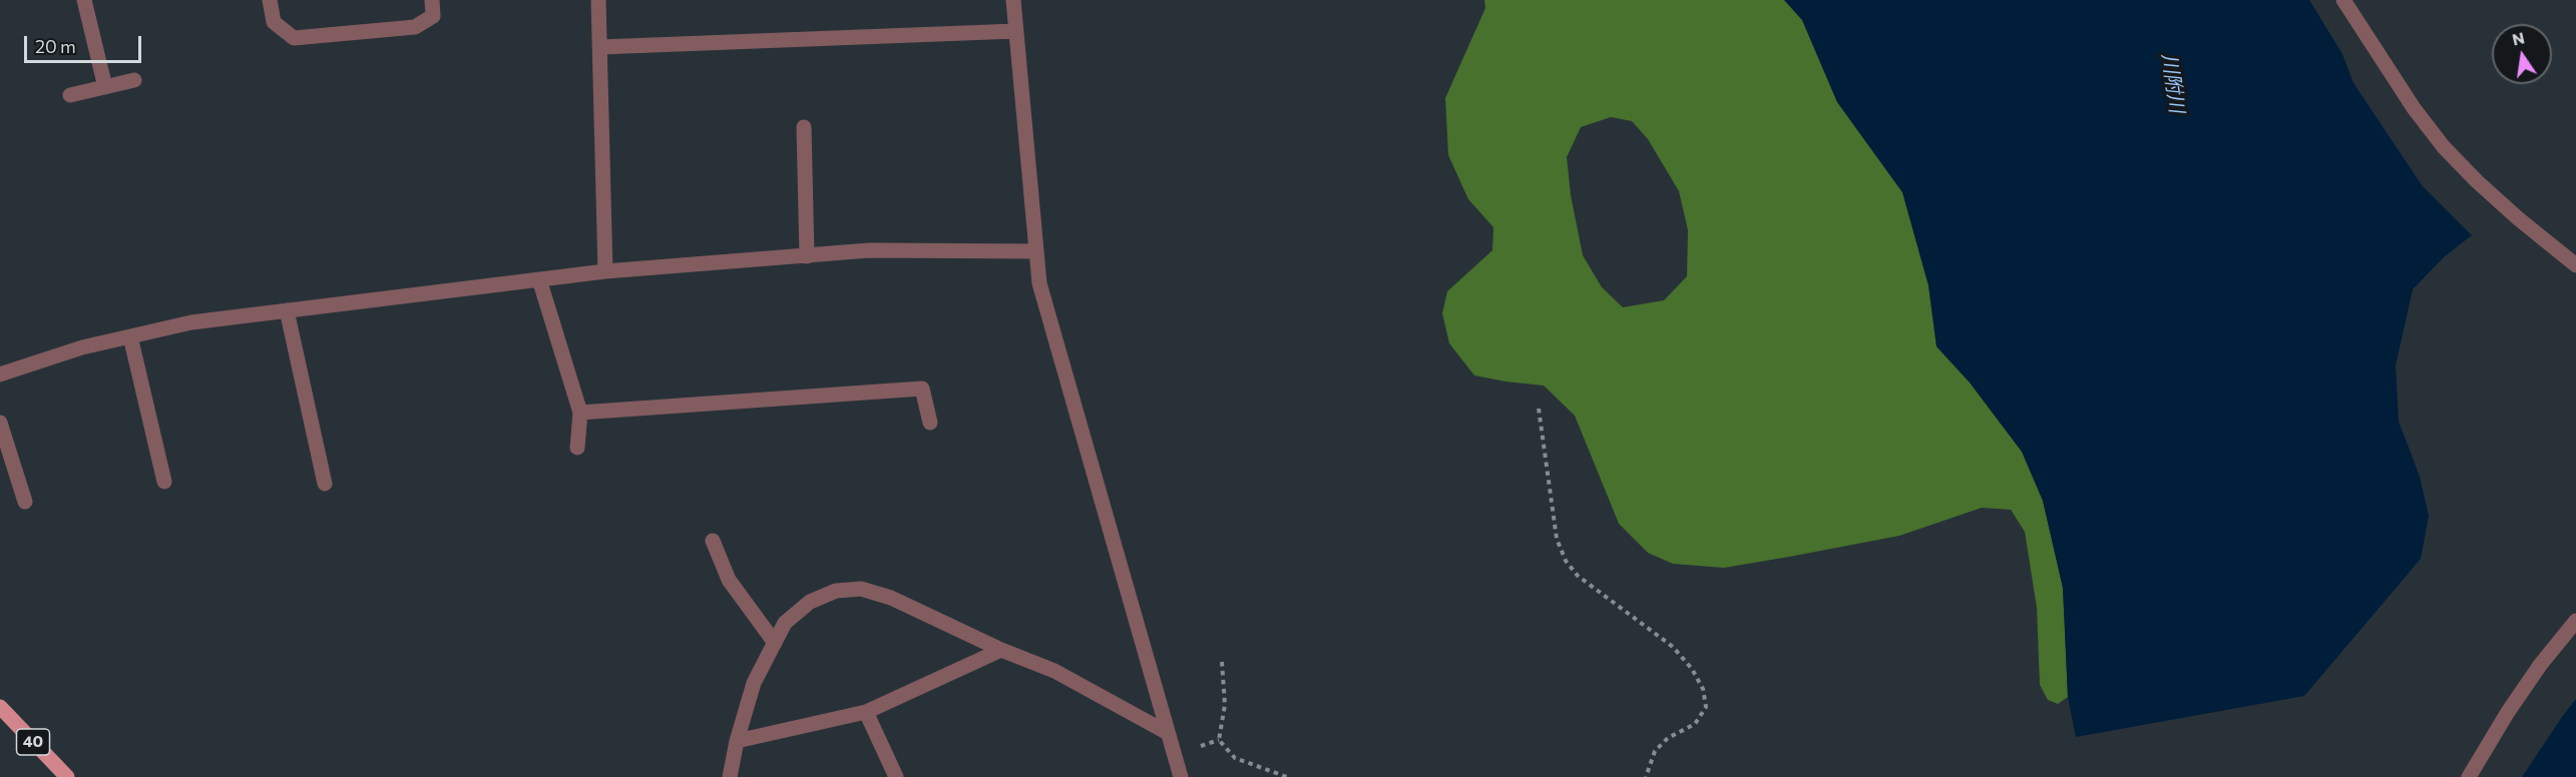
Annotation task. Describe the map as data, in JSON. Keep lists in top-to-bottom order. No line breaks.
{"streets":{"main road":["40"]},"water":["川附川"],"scale_bar":"20 m","north":"top"}
